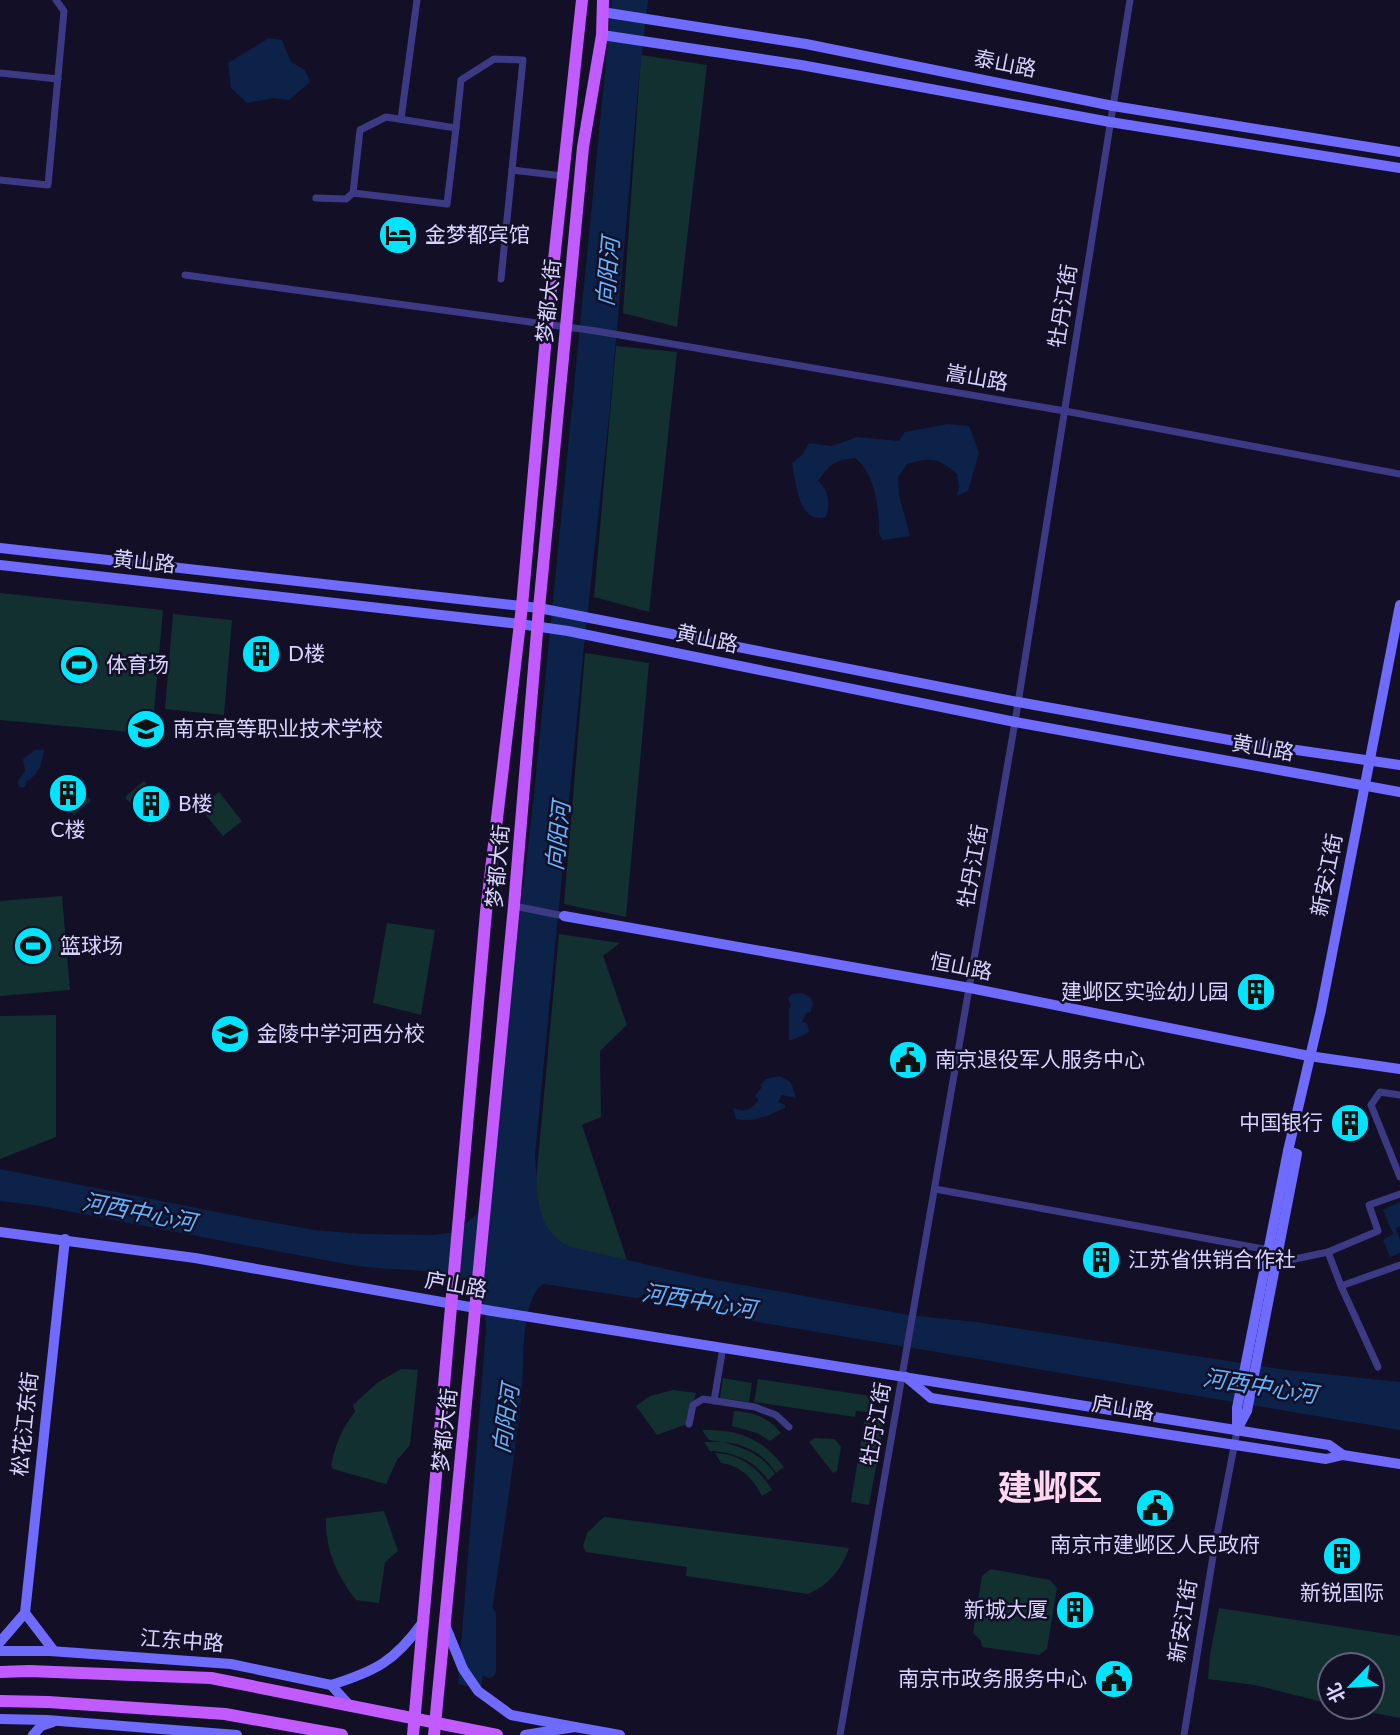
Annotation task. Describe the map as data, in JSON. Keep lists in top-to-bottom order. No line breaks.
{"streets":{"main road":["梦都大街","江东中路"],"street":["泰山路","牡丹江街","嵩山路","黄山路","新安江街","恒山路","庐山路","松花江东街"]},"crossings":[["泰山路","梦都大街"],["泰山路","牡丹江街"],["梦都大街","嵩山路"],["梦都大街","黄山路"],["梦都大街","恒山路"],["梦都大街","庐山路"],["梦都大街","江东中路"],["牡丹江街","嵩山路"],["牡丹江街","黄山路"],["牡丹江街","恒山路"],["牡丹江街","庐山路"],["黄山路","新安江街"],["新安江街","恒山路"],["新安江街","庐山路"],["庐山路","松花江东街"]],"districts":["建邺区"],"water":["向阳河","河西中心河"],"places":{"hotel":["金梦都宾馆"],"building":["D楼","C楼","B楼","建邺区实验幼儿园","中国银行","江苏省供销合作社","新锐国际","新城大厦"],"sports":["体育场","篮球场"],"school or university":["南京高等职业技术学校","金陵中学河西分校"],"public building":["南京退役军人服务中心","南京市建邺区人民政府","南京市政务服务中心"]},"north":"bottom left"}
